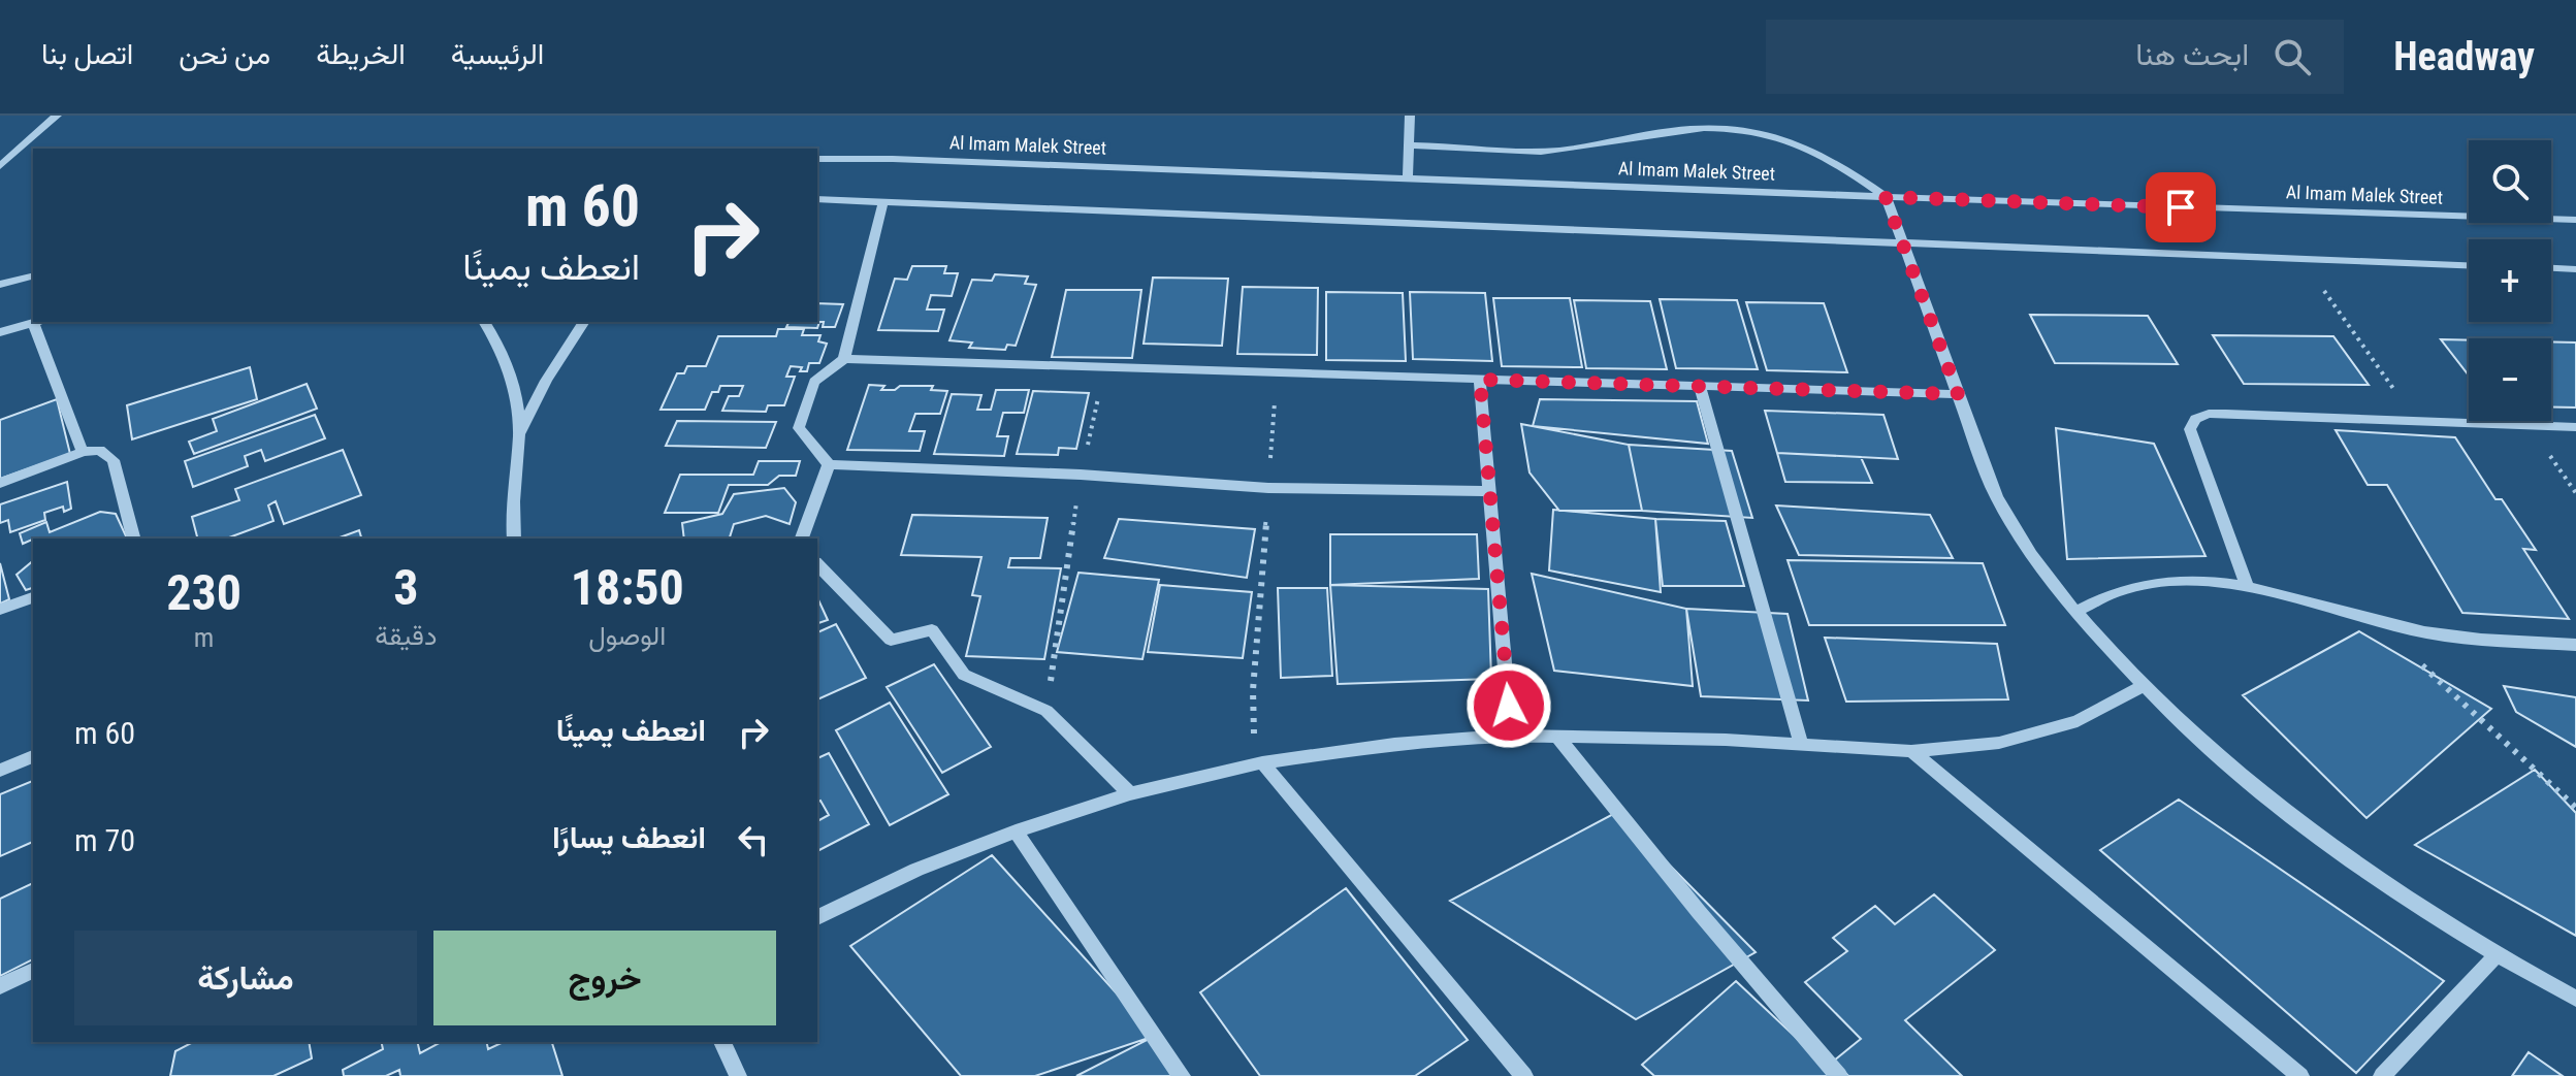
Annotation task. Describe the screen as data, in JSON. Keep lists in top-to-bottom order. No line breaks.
{"streets":{"street":["Al Imam Malek Street"]},"page":{"header":"Headway","search":"ابحث هنا","nav":["الرئيسية","الخريطة","من نحن","اتصل بنا"],"map_buttons":["+","−"],"turn":["60 m","انعطف يمينًا"],"eta":["18:50","الوصول","3","دقيقة","230","m"],"list":[{"name":"انعطف يمينًا","value":"60 m"},{"name":"انعطف يسارًا","value":"70 m"}],"buttons":["خروج","مشاركة"]}}
